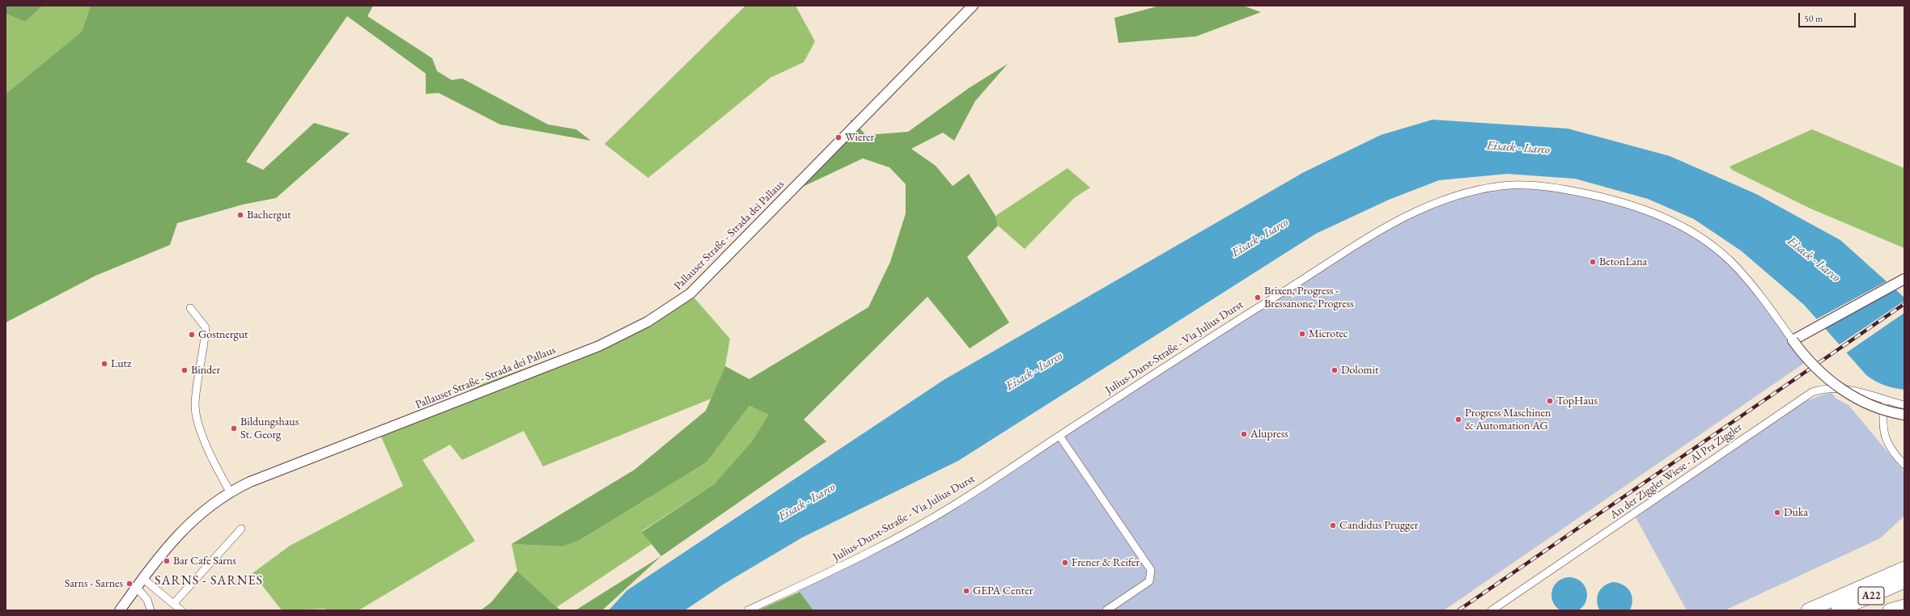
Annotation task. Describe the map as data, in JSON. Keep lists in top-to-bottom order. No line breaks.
{"streets":{"highway":["A22"],"street":["Pallauser Straße - Strada dei Pallaus","Julius-Durst-Straße - Via Julius Durst","An der Ziggler Wiese - Al Pra Ziggler"]},"districts":["SARNS - SARNES"],"water":["Eisack - Isarco"],"places":["Wierer","Bachergut","BetonLana","Brixen, Progress - Bressanone, Progress","Microtec","Gostnergut","Lutz","Binder","Dolomit","TopHaus","Progress Maschinen & Automation AG","Bildungshaus St. Georg","Alupress","Duka","Candidus Prugger","Bar Cafe Sarns","Frener & Reifer","Sarns - Sarnes","GEPA Center"],"scale_bar":"50 m"}
